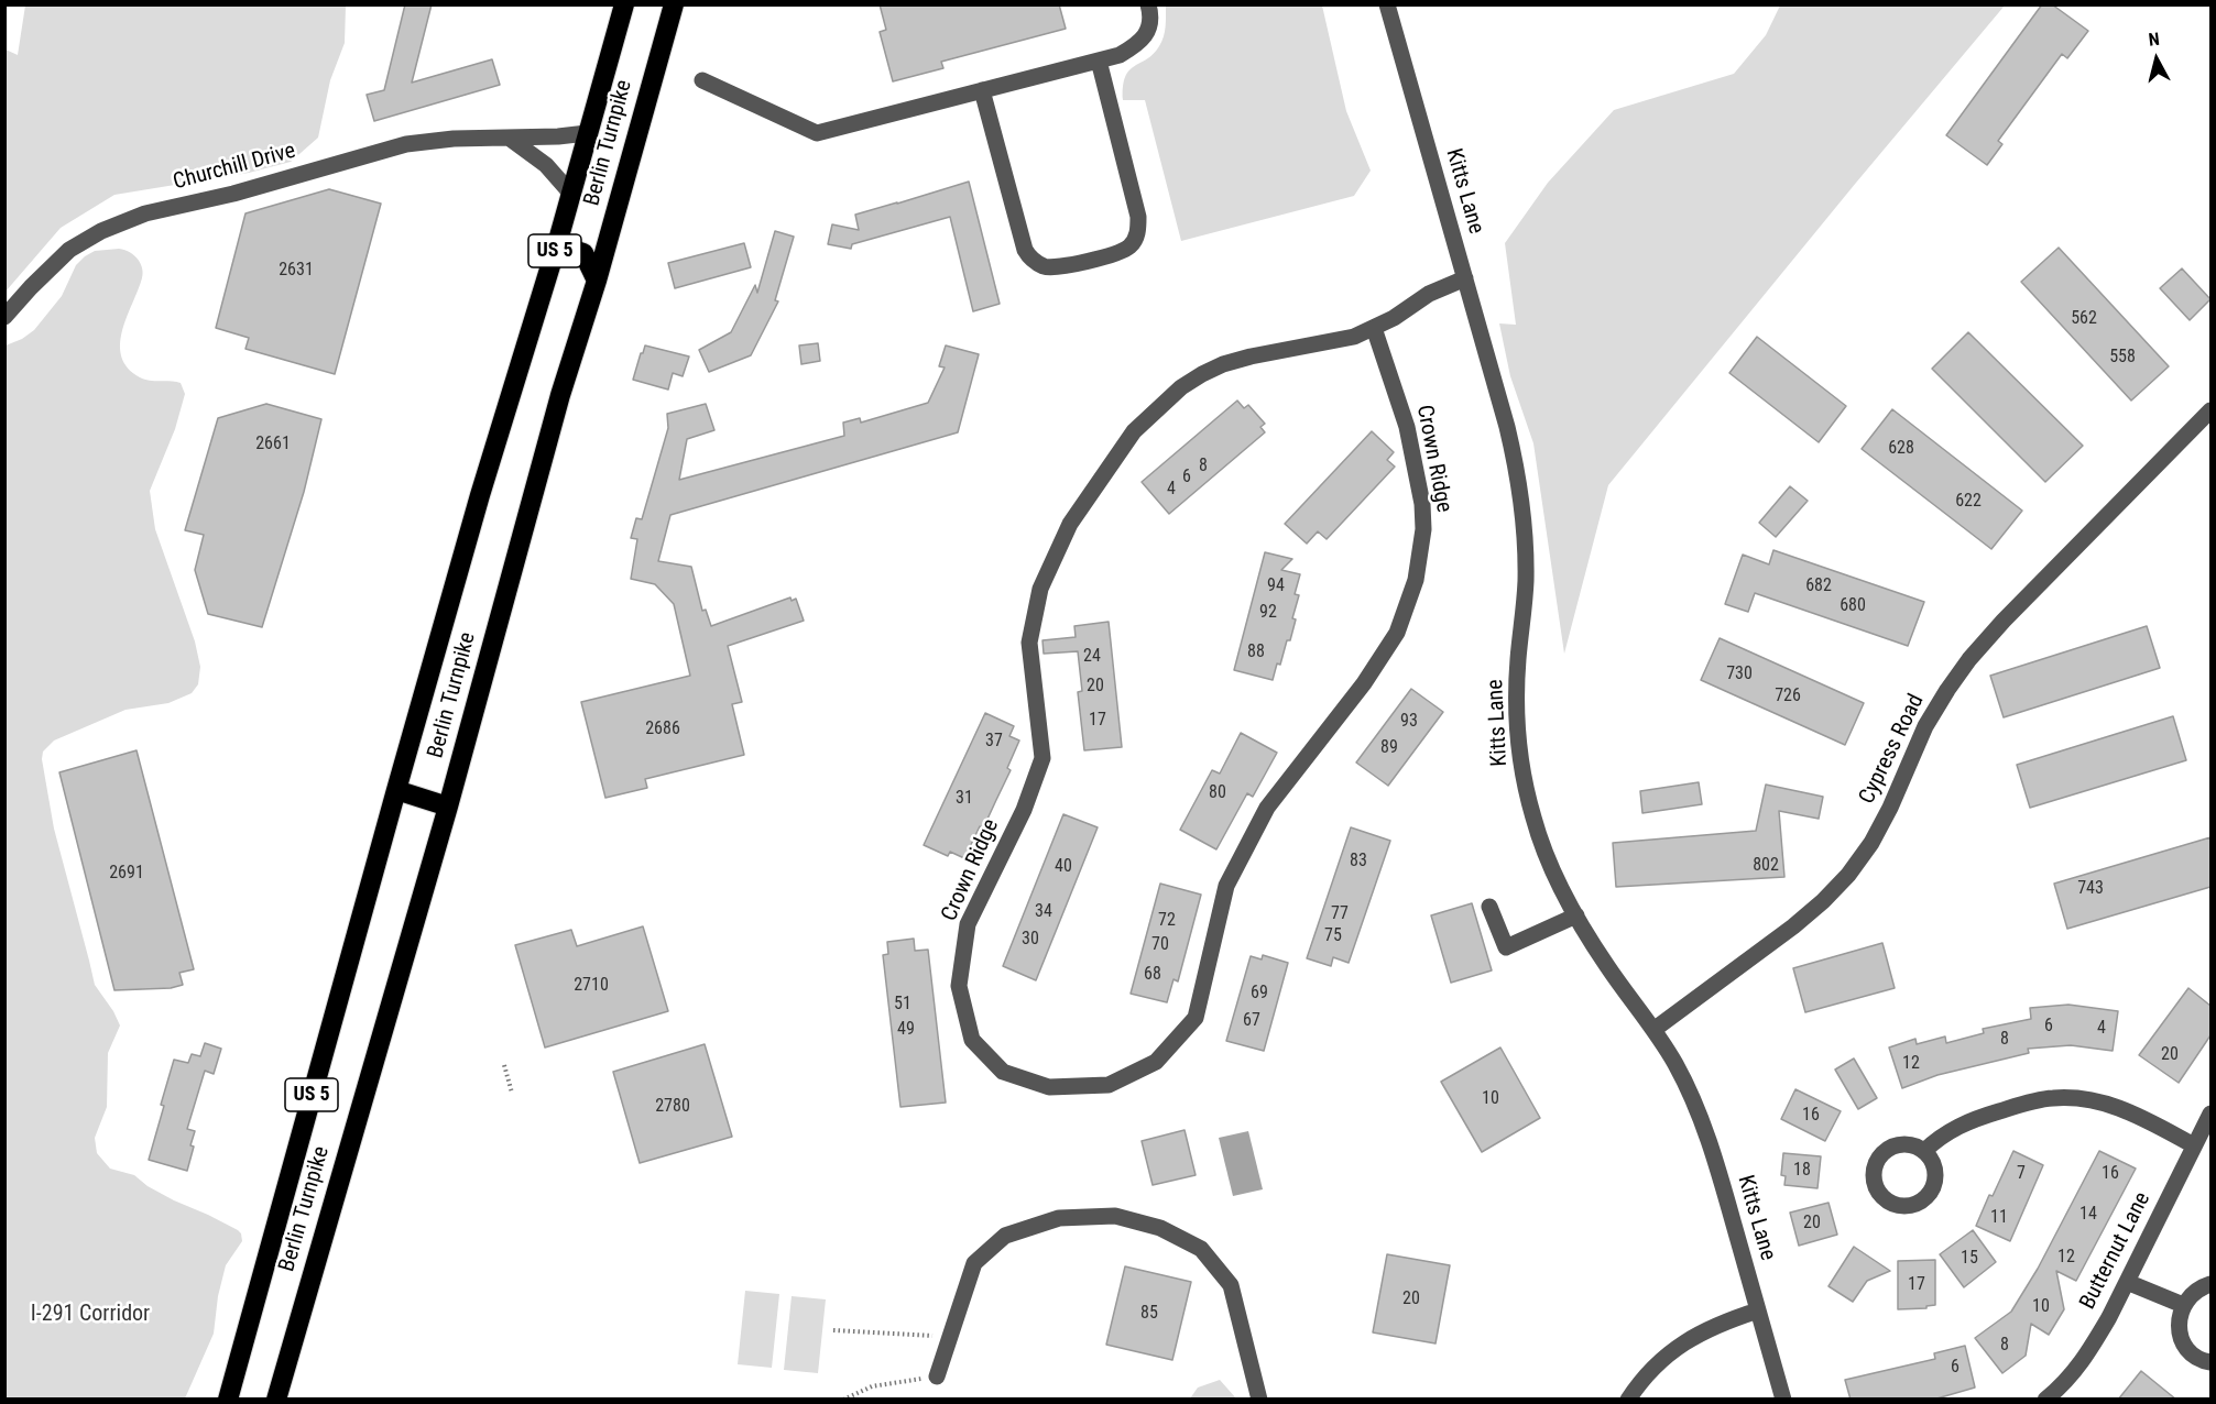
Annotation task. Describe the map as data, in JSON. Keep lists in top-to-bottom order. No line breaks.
{"streets":{"highway":["Berlin Turnpike","US 5"],"street":["Churchill Drive","Kitts Lane","Crown Ridge","Cypress Road","Butternut Lane"]},"crossings":[["Berlin Turnpike","Churchill Drive"],["Kitts Lane","Crown Ridge"],["Kitts Lane","Cypress Road"]],"parks":["I-291 Corridor"],"house_numbers":["2631","562","558","2661","628","8","6","4","622","94","682","680","92","88","24","730","20","726","17","93","2686","37","89","80","31","83","802","40","2691","743","34","77","72","75","30","70","68","2710","69","51","67","6","4","49","8","20","12","10","2780","16","18","7","16","14","11","20","12","15","17","20","10","85","8","6"],"north":"top"}
